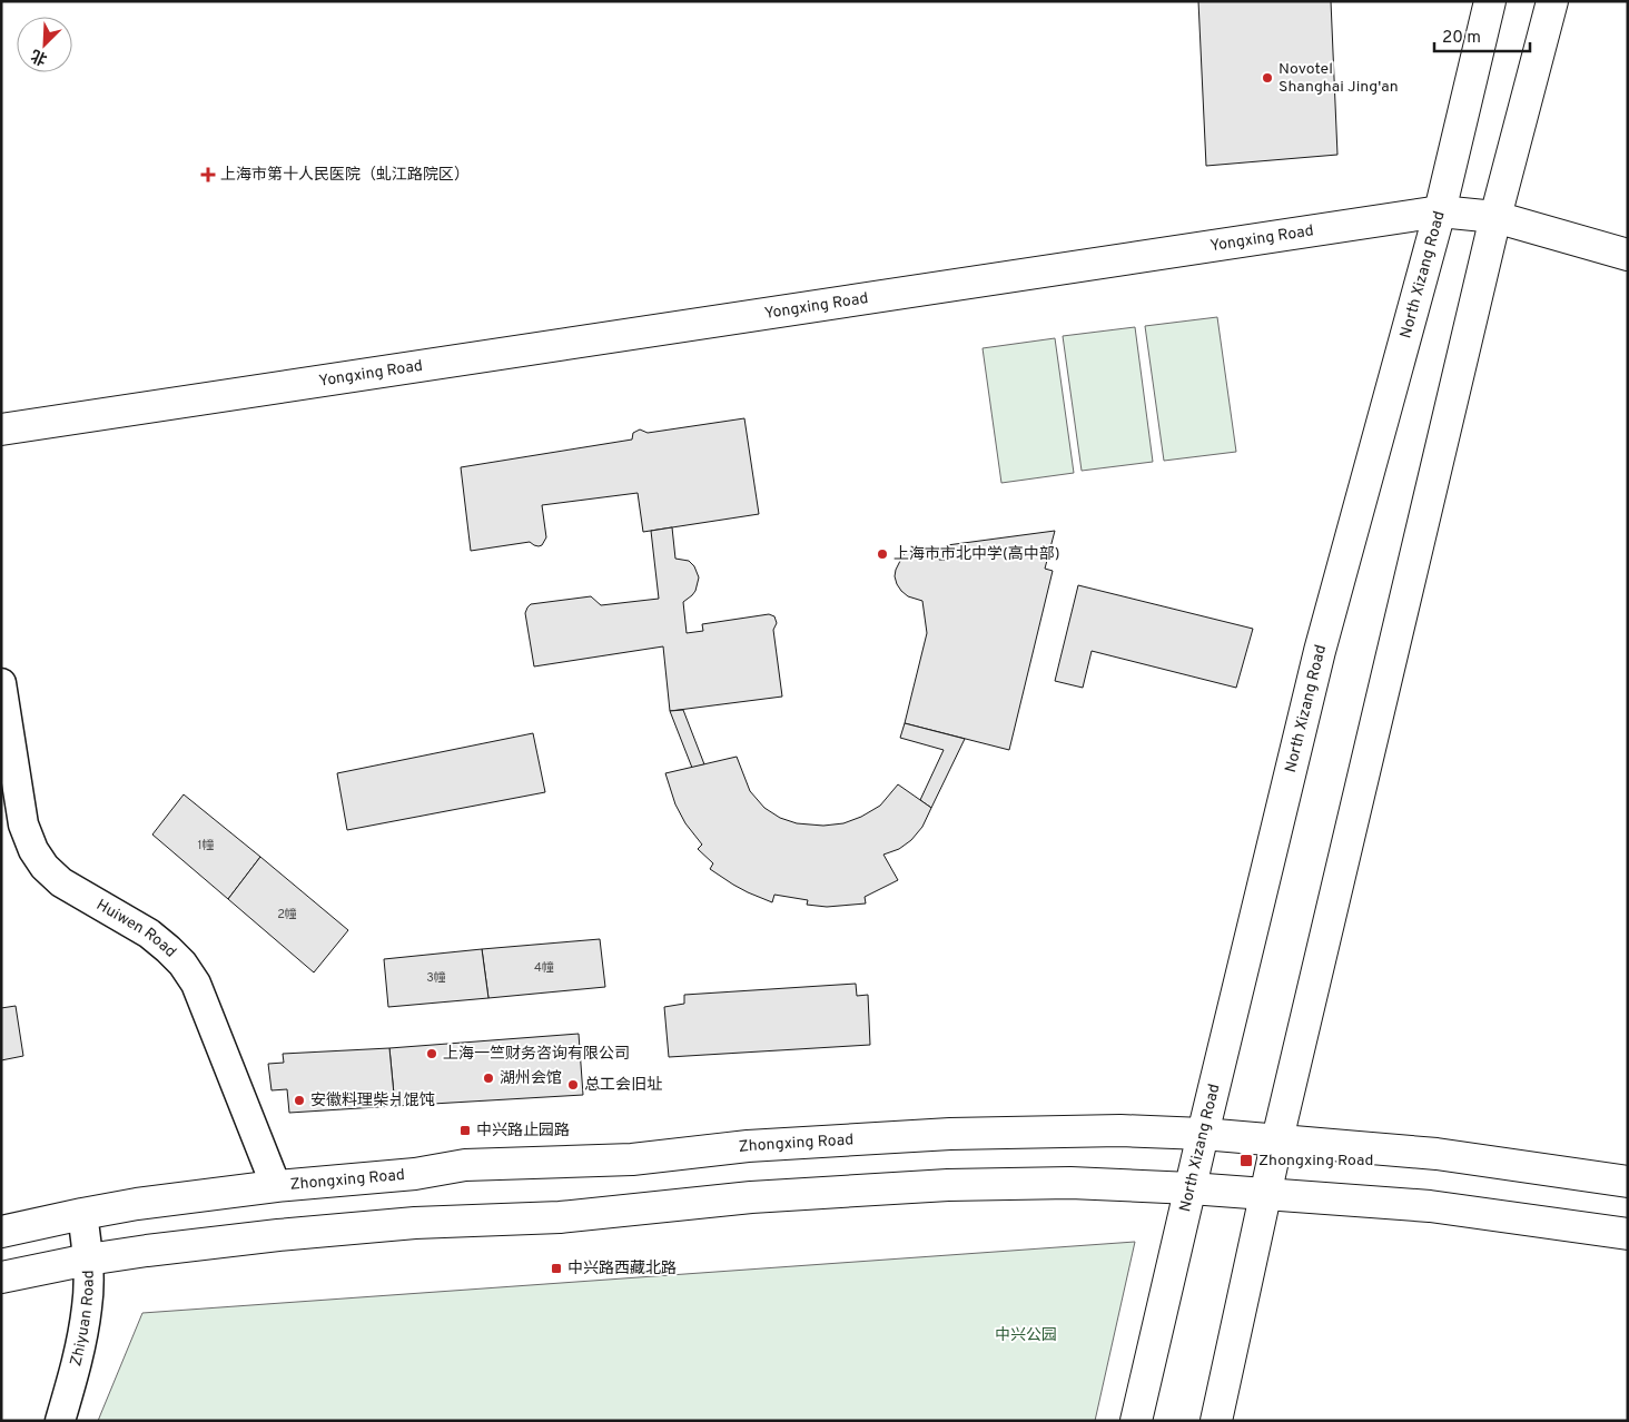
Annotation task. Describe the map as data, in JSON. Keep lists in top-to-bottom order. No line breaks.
{"streets":{"main road":["Yongxing Road","North Xizang Road","Zhongxing Road"],"street":["Huiwen Road","Zhiyuan Road"]},"crossings":[["Yongxing Road","North Xizang Road"],["North Xizang Road","Zhongxing Road"],["Huiwen Road","Zhongxing Road"],["Zhongxing Road","Zhiyuan Road"]],"parks":["中兴公园"],"places":{"other":["Novotel Shanghai Jing'an","上海市市北中学(高中部)","上海一竺财务咨询有限公司","湖州会馆","总工会旧址","安徽料理柴爿馄饨"],"health":["上海市第十人民医院（虬江路院区）"],"transit":["中兴路止园路","Zhongxing Road","中兴路西藏北路"]},"house_numbers":["1幢","2幢","4幢","3幢"],"scale_bar":"20 m","north":"bottom left"}
